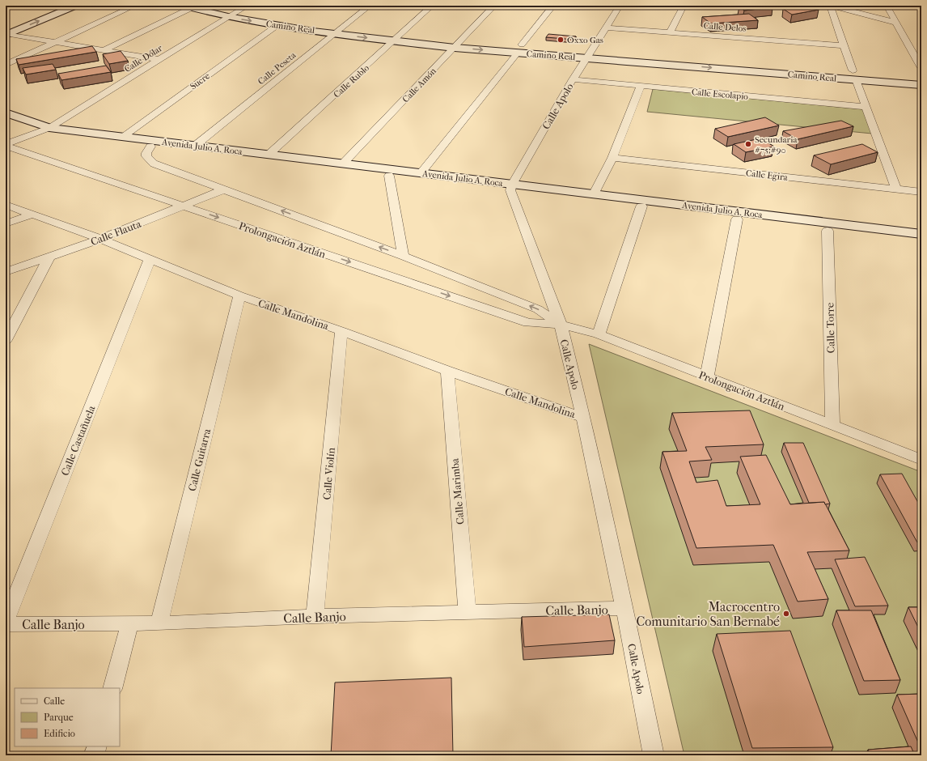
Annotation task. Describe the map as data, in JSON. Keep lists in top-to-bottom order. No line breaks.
{"streets":{"street":["Camino Real","Calle Delos","Calle Dólar","Calle Peseta","Sucre","Calle Rublo","Calle Amón","Calle Escolapio","Calle Apolo","Avenida Julio A. Roca","Calle Egira","Calle Flauta","Prolongación Aztlán","Calle Mandolina","Calle Torre","Calle Castañuela","Calle Guitarra","Calle Violín","Calle Marimba","Calle Banjo"]},"crossings":[["Camino Real","Calle Dólar"],["Camino Real","Calle Peseta"],["Camino Real","Sucre"],["Camino Real","Calle Rublo"],["Camino Real","Calle Amón"],["Camino Real","Calle Apolo"],["Calle Delos","Calle Apolo"],["Calle Dólar","Avenida Julio A. Roca"],["Calle Dólar","Prolongación Aztlán"],["Calle Peseta","Avenida Julio A. Roca"],["Sucre","Avenida Julio A. Roca"],["Calle Rublo","Avenida Julio A. Roca"],["Calle Amón","Avenida Julio A. Roca"],["Calle Escolapio","Calle Apolo"],["Calle Apolo","Avenida Julio A. Roca"],["Calle Apolo","Prolongación Aztlán"],["Calle Apolo","Calle Mandolina"],["Calle Apolo","Calle Banjo"],["Avenida Julio A. Roca","Prolongación Aztlán"],["Avenida Julio A. Roca","Calle Torre"],["Calle Flauta","Prolongación Aztlán"],["Calle Flauta","Calle Mandolina"],["Prolongación Aztlán","Calle Torre"],["Calle Mandolina","Calle Castañuela"],["Calle Mandolina","Calle Guitarra"],["Calle Mandolina","Calle Violín"],["Calle Mandolina","Calle Marimba"],["Calle Castañuela","Calle Banjo"],["Calle Guitarra","Calle Banjo"],["Calle Violín","Calle Banjo"],["Calle Marimba","Calle Banjo"]],"places":["Oxxo Gas","Secundaria #75;#90","Macrocentro Comunitario San Bernabé"],"legend":["Calle","Parque","Edificio"]}
